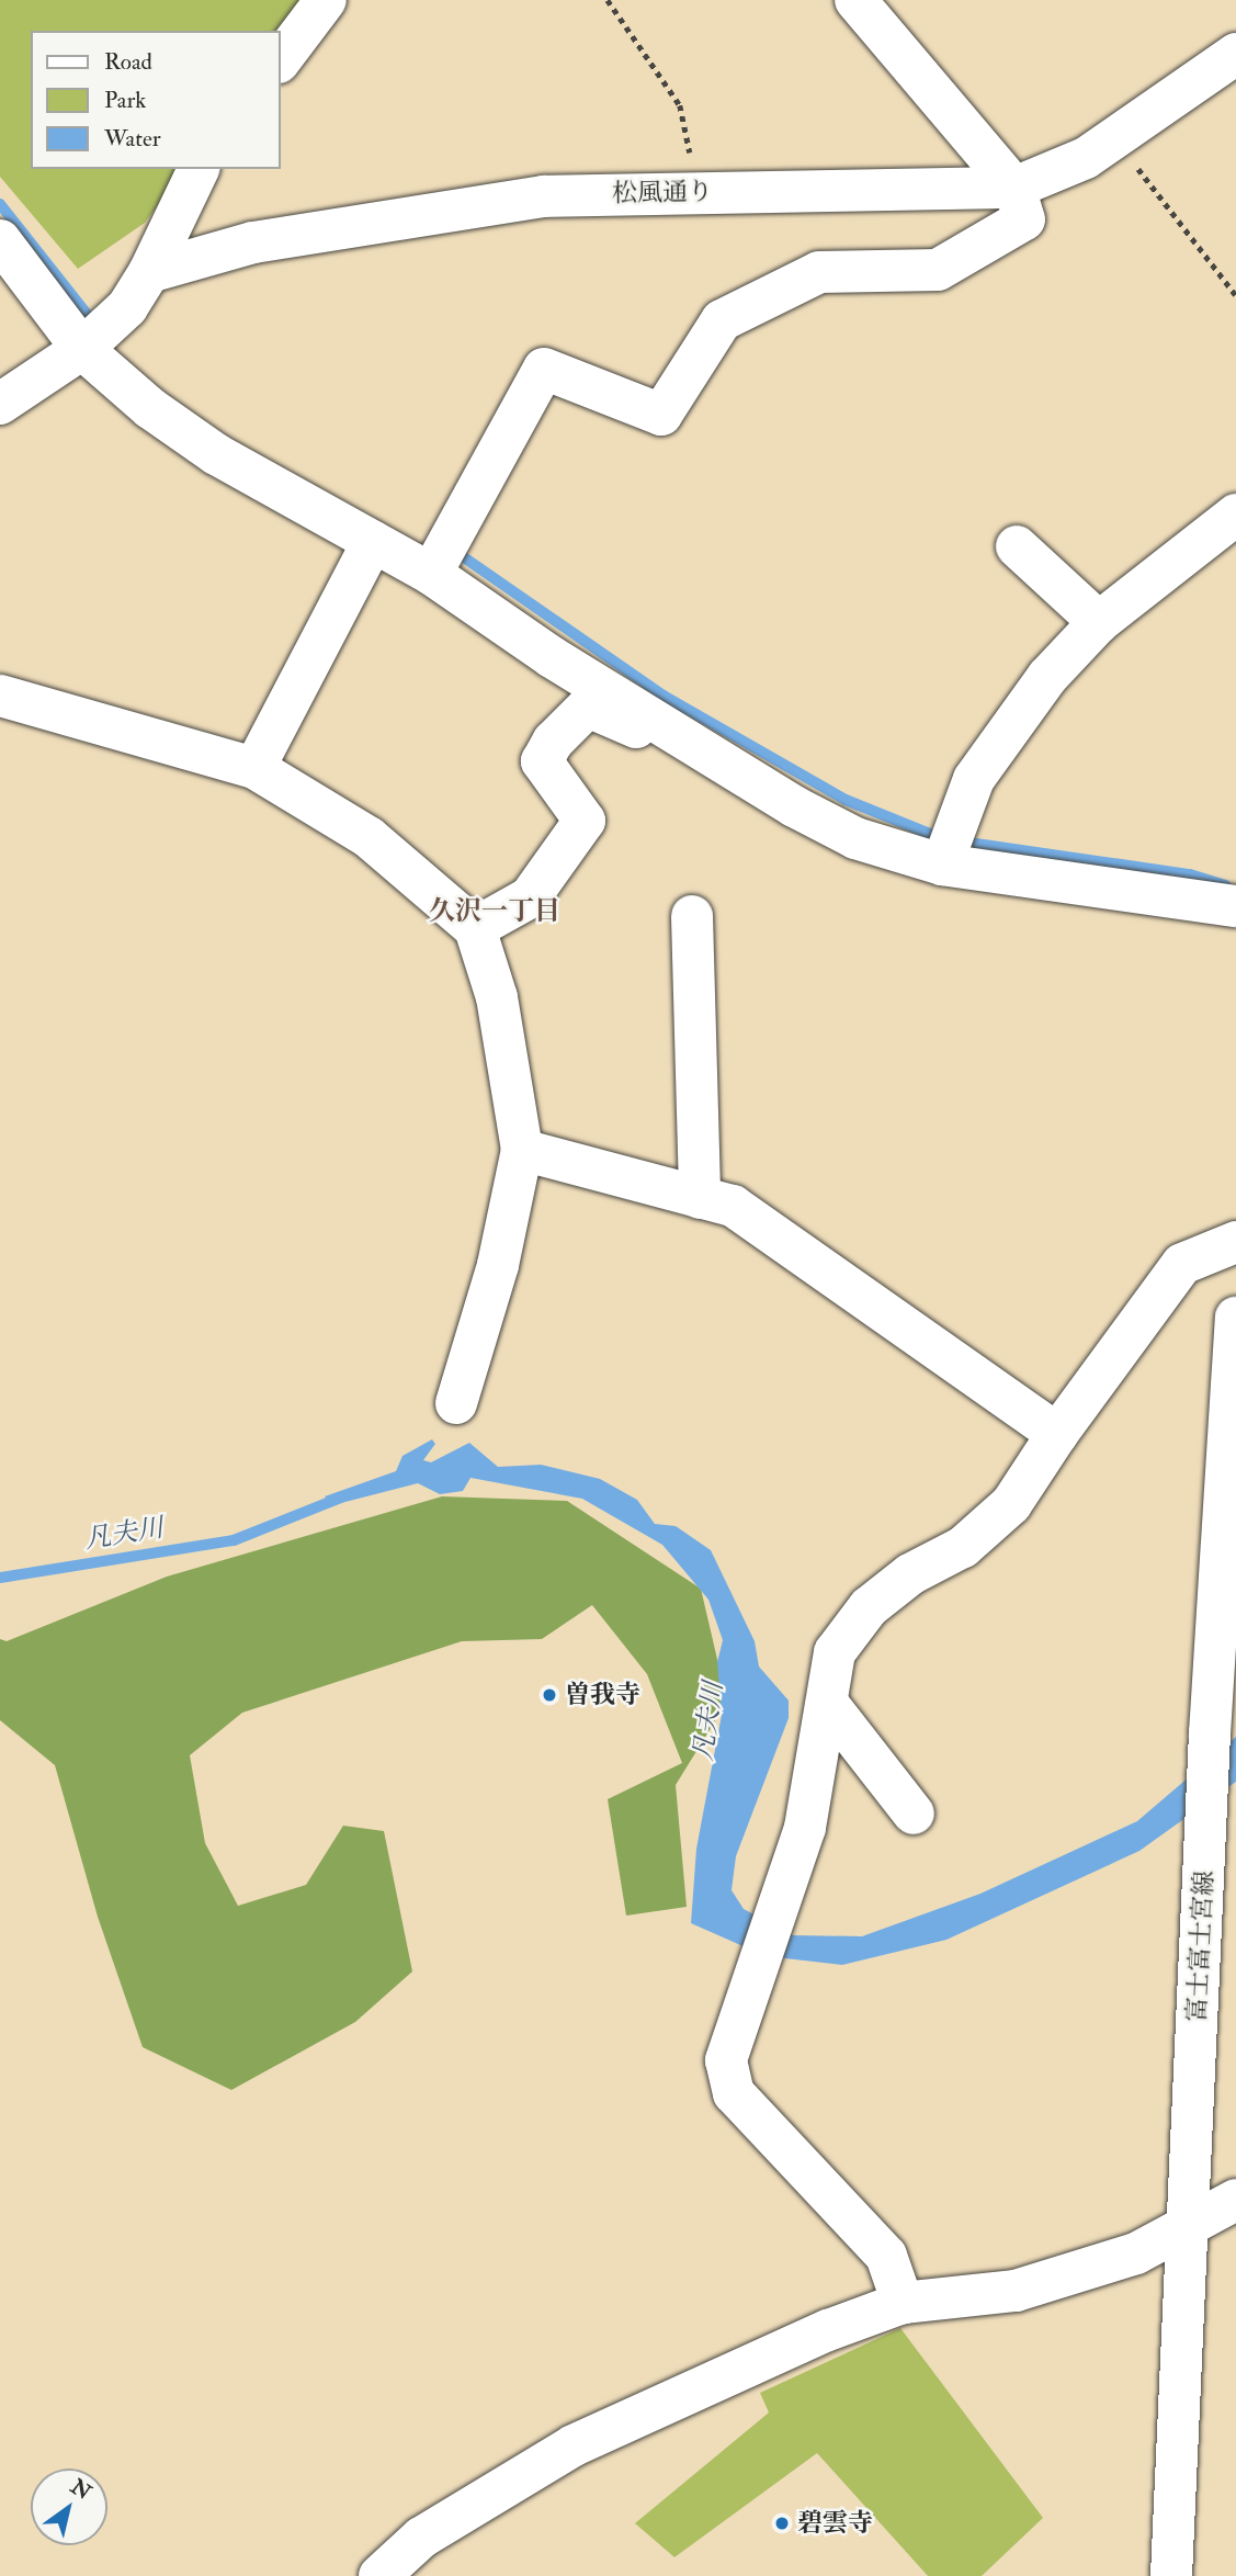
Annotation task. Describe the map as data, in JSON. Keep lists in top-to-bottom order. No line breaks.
{"streets":{"street":["松風通り","富士富士宮線"]},"districts":["久沢一丁目"],"water":["凡夫川"],"places":["曽我寺","碧雲寺"],"legend":["Road","Park","Water"],"north":"top right"}
